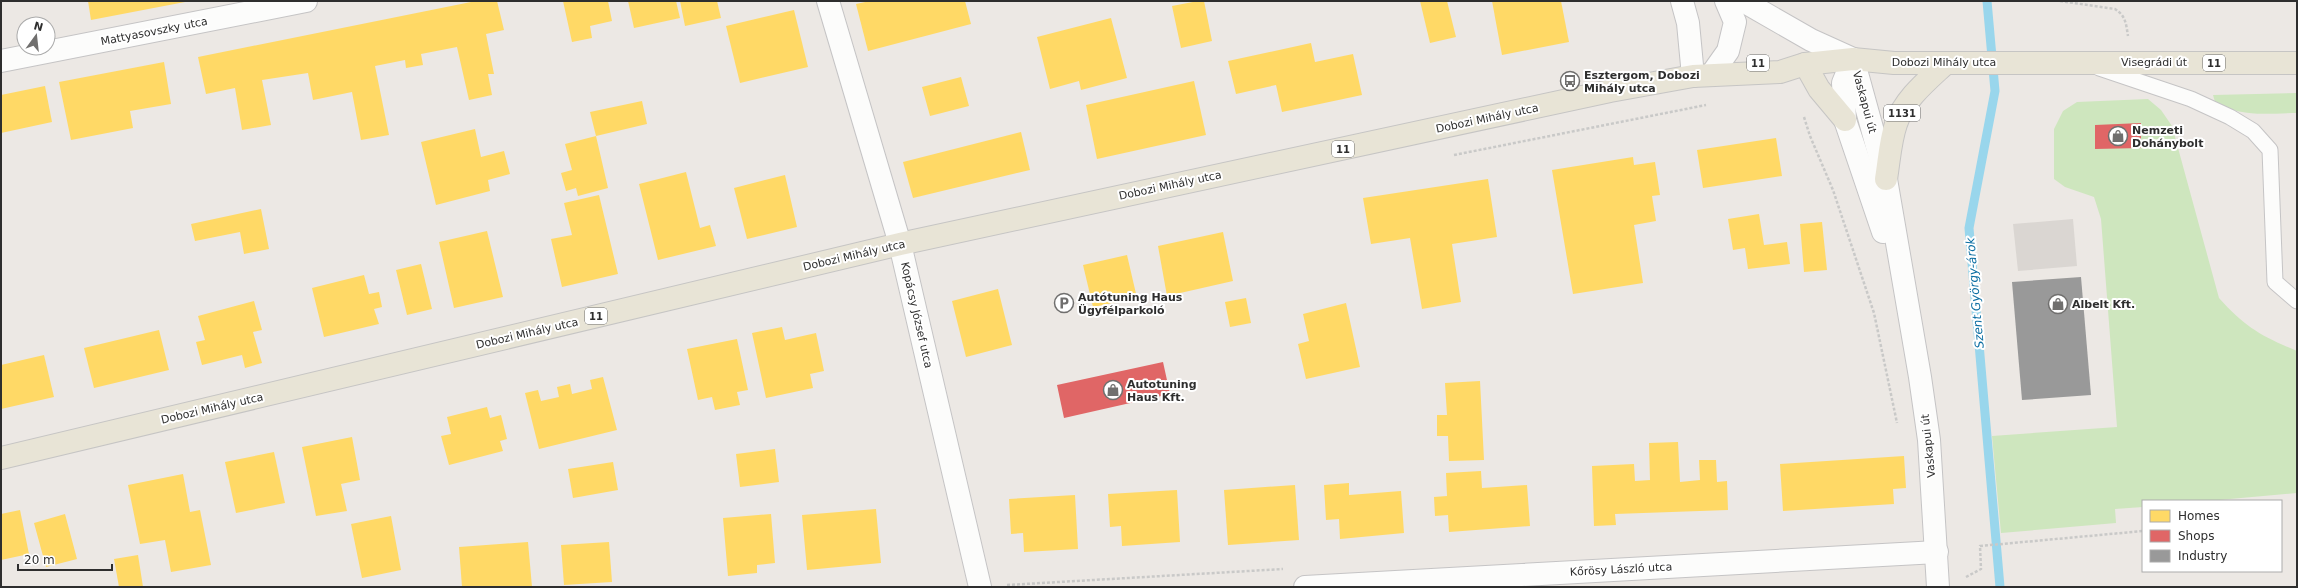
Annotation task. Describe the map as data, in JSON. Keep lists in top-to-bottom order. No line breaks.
{"streets":{"main road":["Dobozi Mihály utca","Visegrádi út","11","1131"],"street":["Mattyasovszky utca","Vaskapui út","Kopácsy József utca","Kőrösy László utca"]},"crossings":[["Dobozi Mihály utca","Visegrádi út"],["Dobozi Mihály utca","Vaskapui út"],["Dobozi Mihály utca","1131"],["Dobozi Mihály utca","Kopácsy József utca"],["Vaskapui út","1131"],["Vaskapui út","Kőrösy László utca"]],"water":["Szent György-árok"],"places":{"bus stop":["Esztergom, Dobozi Mihály utca"],"shop":["Nemzeti Dohánybolt","Albelt Kft.","Autotuning Haus Kft."],"parking":["Autótuning Haus Ügyfélparkoló"]},"legend":["Homes","Shops","Industry"],"scale_bar":"20 m","north":"top"}
